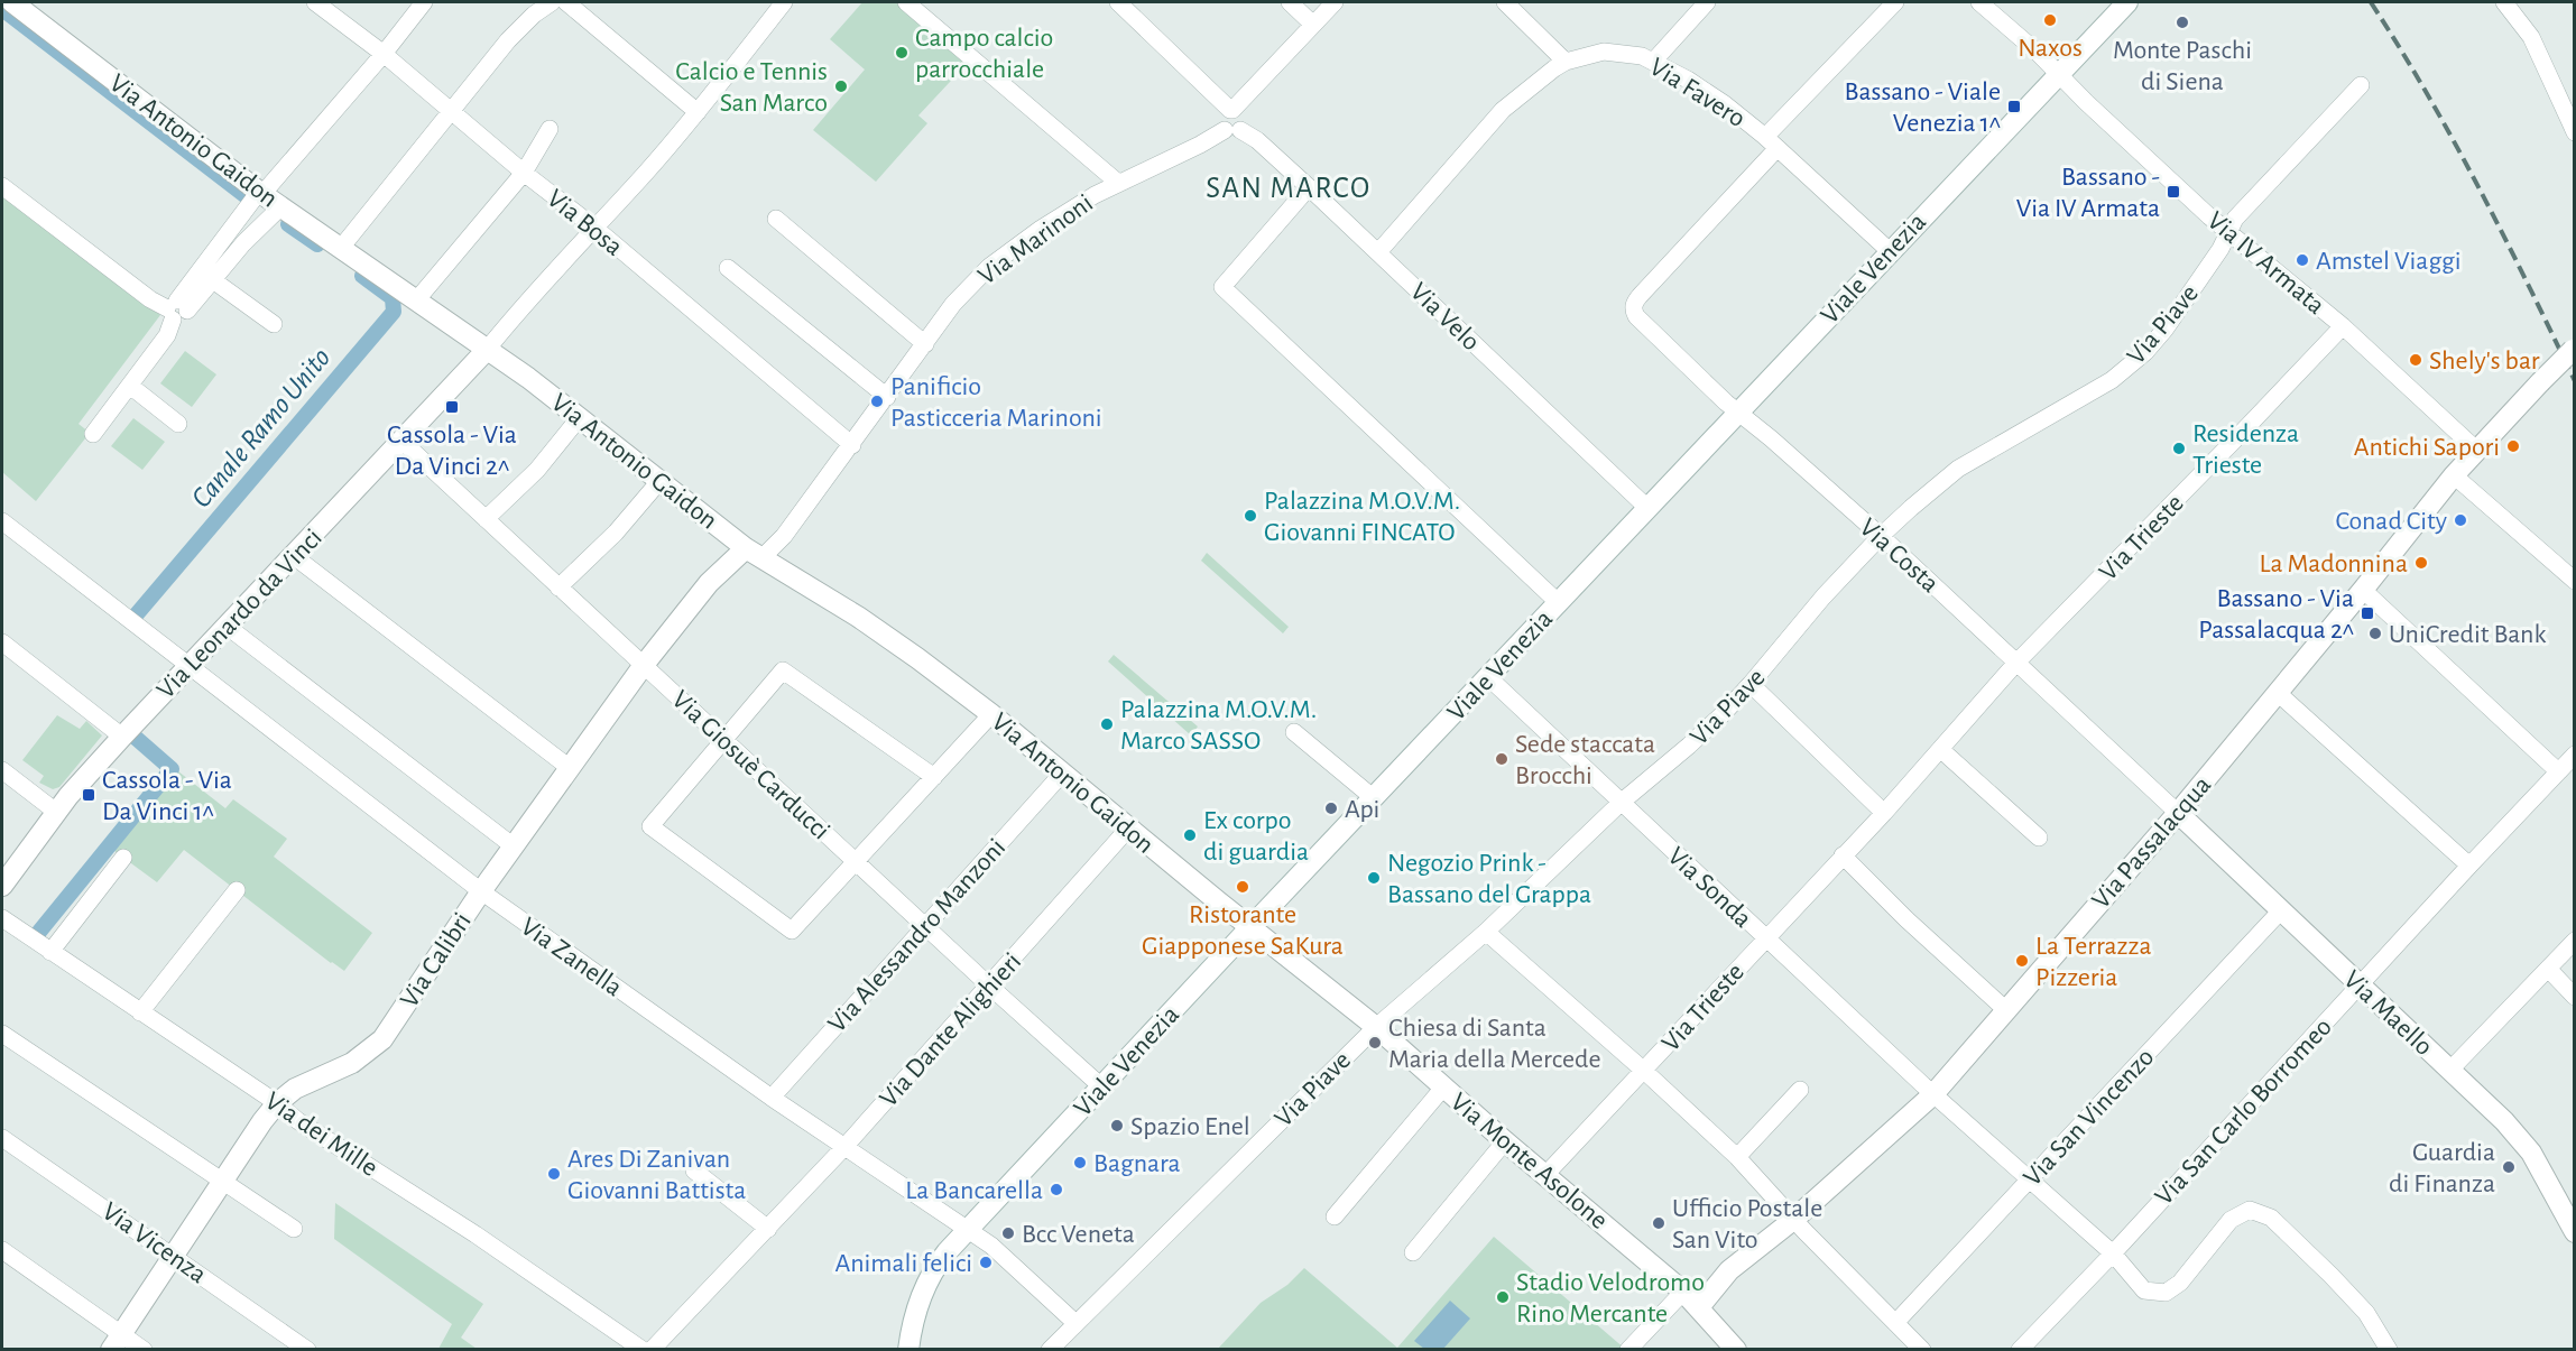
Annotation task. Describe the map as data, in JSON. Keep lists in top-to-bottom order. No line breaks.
{"streets":{"street":["Via Favero","Via Antonio Gaidon","Via Bosa","Via Marinoni","Via IV Armata","Viale Venezia","Via Velo","Via Piave","Via Trieste","Via Costa","Via Leonardo da Vinci","Via Giosuè Carducci","Via Passalacqua","Via Sonda","Via Alessandro Manzoni","Via Zanella","Via Calibri","Via Maello","Via Dante Alighieri","Via San Carlo Borromeo","Via San Vincenzo","Via dei Mille","Via Monte Asolone","Via Vicenza"]},"crossings":[["Via Favero","Viale Venezia"],["Via Favero","Via Velo"],["Via Favero","Via Costa"],["Via Antonio Gaidon","Via Marinoni"],["Via Antonio Gaidon","Viale Venezia"],["Via Antonio Gaidon","Via Leonardo da Vinci"],["Via Antonio Gaidon","Via Alessandro Manzoni"],["Via Antonio Gaidon","Via Calibri"],["Via Antonio Gaidon","Via Dante Alighieri"],["Via Antonio Gaidon","Via Monte Asolone"],["Via Bosa","Via Marinoni"],["Via Marinoni","Via Velo"],["Via Marinoni","Via Calibri"],["Via IV Armata","Viale Venezia"],["Via IV Armata","Via Piave"],["Via IV Armata","Via Trieste"],["Via IV Armata","Via Passalacqua"],["Viale Venezia","Via Velo"],["Viale Venezia","Via Costa"],["Viale Venezia","Via Giosuè Carducci"],["Viale Venezia","Via Sonda"],["Viale Venezia","Via Zanella"],["Viale Venezia","Via Monte Asolone"],["Via Piave","Via Costa"],["Via Piave","Via Sonda"],["Via Piave","Via Monte Asolone"],["Via Trieste","Via Costa"],["Via Trieste","Via Sonda"],["Via Trieste","Via Monte Asolone"],["Via Costa","Via Passalacqua"],["Via Costa","Via Maello"],["Via Leonardo da Vinci","Via Giosuè Carducci"],["Via Leonardo da Vinci","Via Zanella"],["Via Giosuè Carducci","Via Alessandro Manzoni"],["Via Giosuè Carducci","Via Calibri"],["Via Giosuè Carducci","Via Dante Alighieri"],["Via Passalacqua","Via Sonda"],["Via Passalacqua","Via Maello"],["Via Sonda","Via San Carlo Borromeo"],["Via Sonda","Via San Vincenzo"],["Via Alessandro Manzoni","Via Zanella"],["Via Zanella","Via Calibri"],["Via Zanella","Via Dante Alighieri"],["Via Calibri","Via dei Mille"],["Via Calibri","Via Vicenza"],["Via Maello","Via San Carlo Borromeo"],["Via Maello","Via San Vincenzo"]],"districts":["SAN MARCO"],"water":["Canale Ramo Unito"],"places":{"other":["Naxos","Monte Paschi di Siena","Campo calcio parrocchiale","Calcio e Tennis San Marco","Amstel Viaggi","Shely's bar","Panificio Pasticceria Marinoni","Antichi Sapori","Residenza Trieste","Palazzina M.O.V.M. Giovanni FINCATO","Conad City","La Madonnina","UniCredit Bank","Palazzina M.O.V.M. Marco SASSO","Sede staccata Brocchi","Api","Ex corpo di guardia","Negozio Prink - Bassano del Grappa","Ristorante Giapponese SaKura","La Terrazza Pizzeria","Chiesa di Santa Maria della Mercede","Spazio Enel","Bagnara","Guardia di Finanza","Ares Di Zanivan Giovanni Battista","La Bancarella","Ufficio Postale San Vito","Bcc Veneta","Animali felici","Stadio Velodromo Rino Mercante"],"transit":["Bassano - Viale Venezia 1^","Bassano - Via IV Armata","Cassola - Via Da Vinci 2^","Bassano - Via Passalacqua 2^","Cassola - Via Da Vinci 1^"]}}
